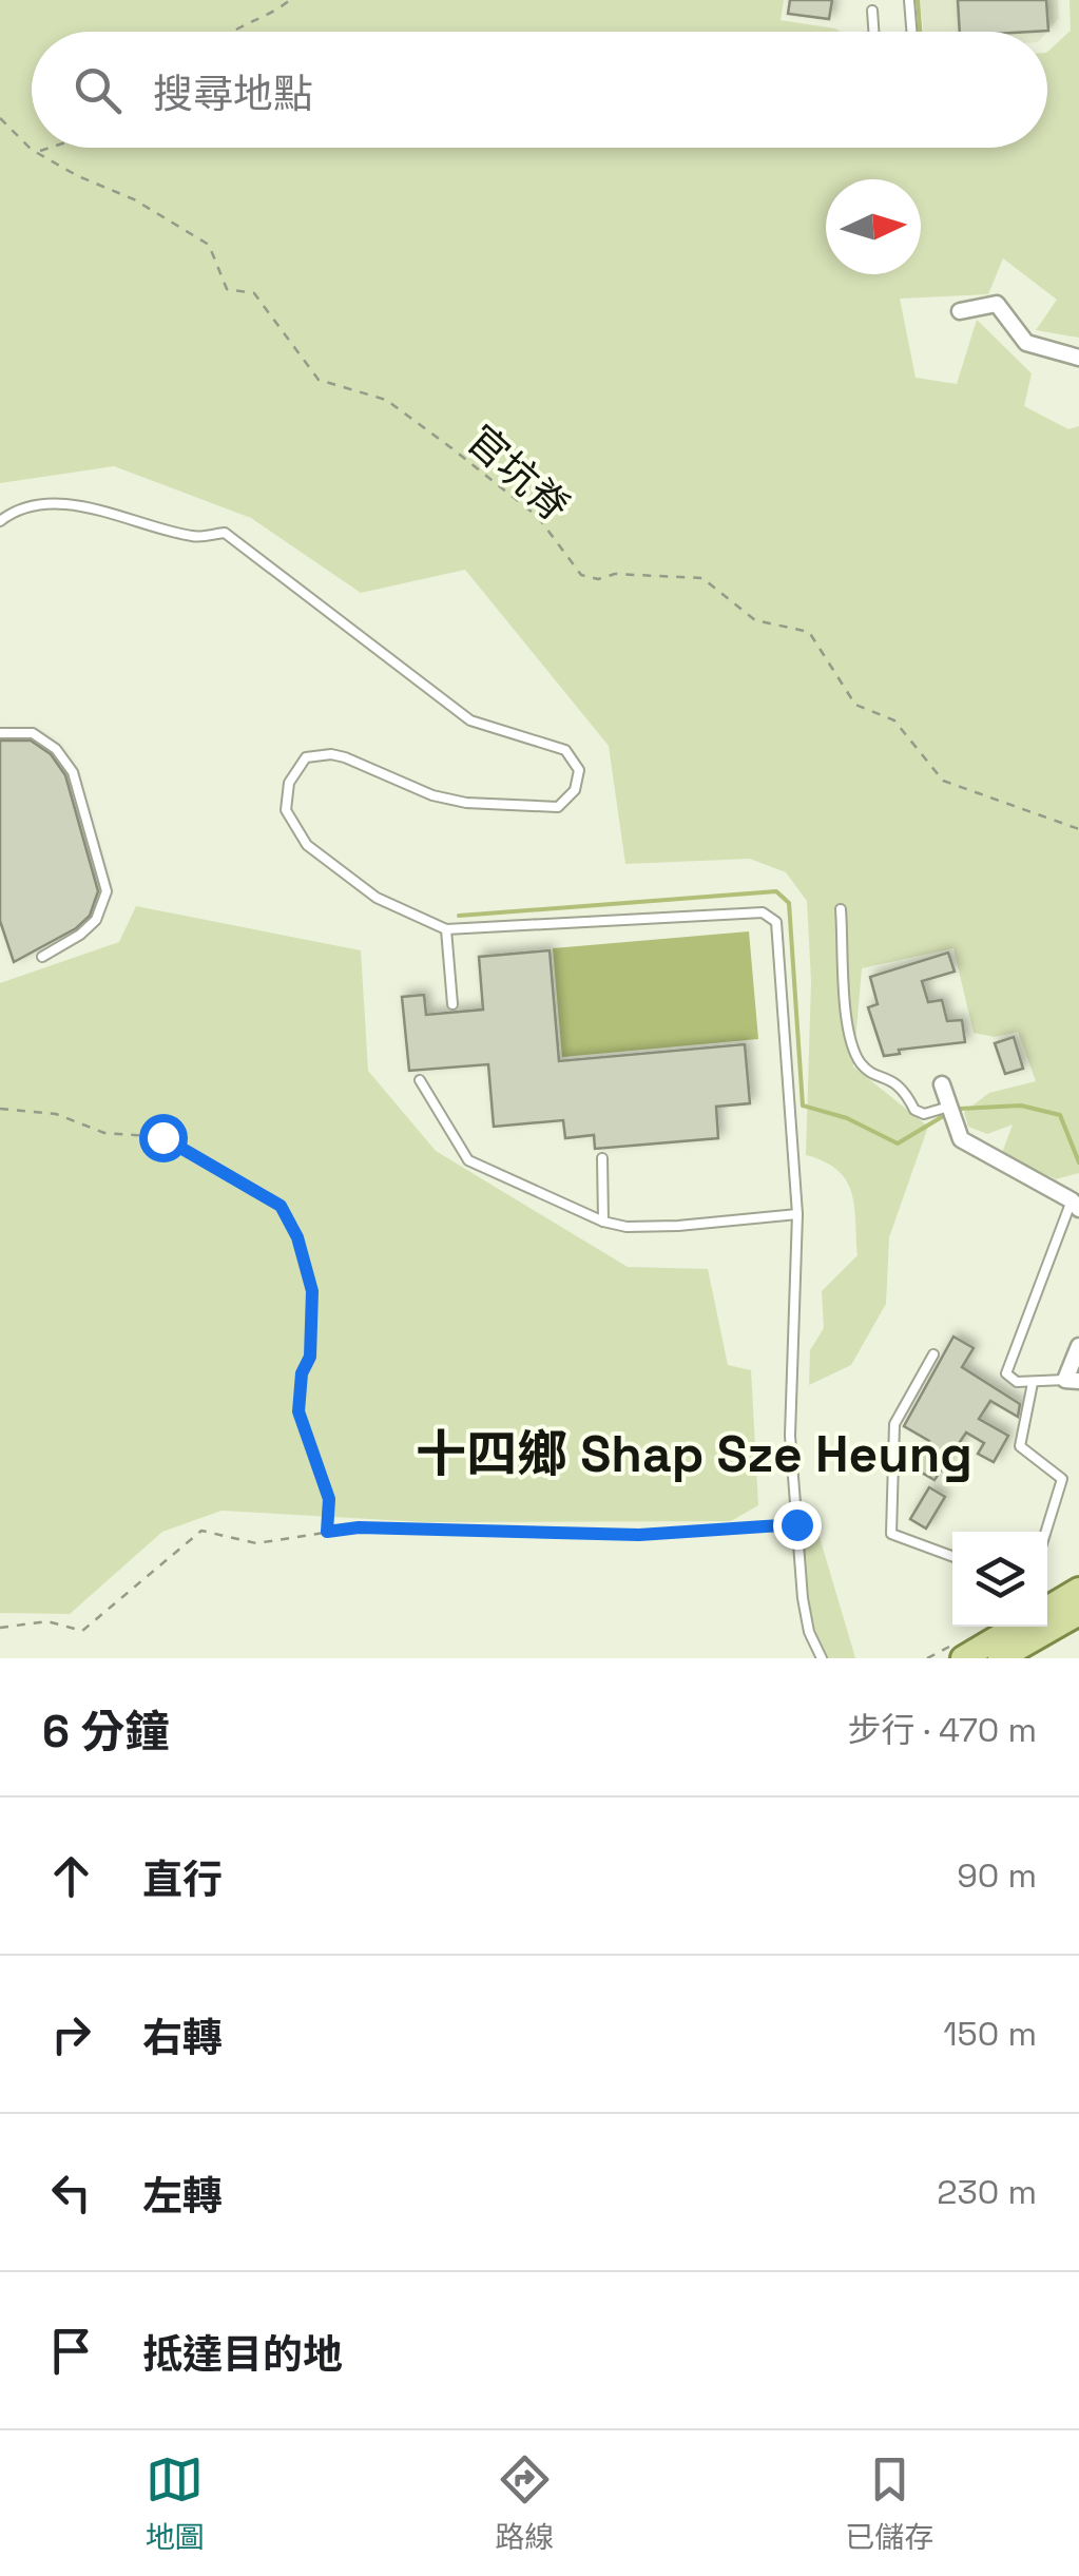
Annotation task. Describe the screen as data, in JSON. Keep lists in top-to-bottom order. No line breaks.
{"streets":{"path":["官坑脊"]},"districts":["十四鄉 Shap Sze Heung"],"north":"right","page":{"search":"搜尋地點","heading":["6 分鐘","步行 · 470 m"],"list":[["直行","90 m"],["右轉","150 m"],["左轉","230 m"],"抵達目的地"],"nav":["地圖","路線","已儲存"]}}
